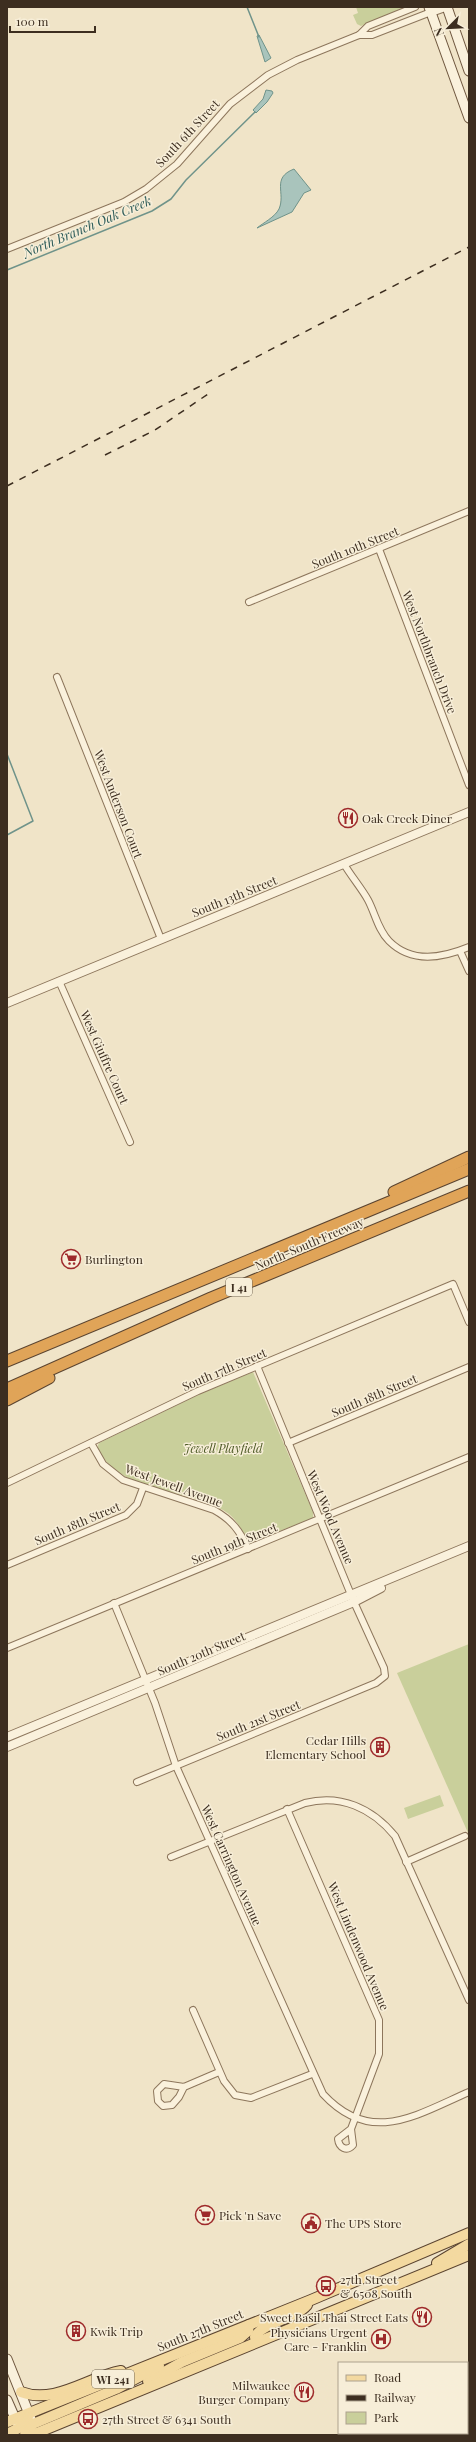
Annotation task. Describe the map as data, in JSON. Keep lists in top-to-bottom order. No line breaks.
{"streets":{"highway":["North-South Freeway","I 41"],"main road":["South 27th Street","WI 241"],"street":["South 6th Street","South 10th Street","West Northbranch Drive","West Anderson Court","South 13th Street","West Giuffre Court","South 17th Street","South 18th Street","West Jewell Avenue","West Wood Avenue","South 19th Street","South 20th Street","South 21st Street","West Carrington Avenue","West Lindenwood Avenue"]},"crossings":[["South 10th Street","West Northbranch Drive"],["West Anderson Court","South 13th Street"],["South 13th Street","West Giuffre Court"],["South 17th Street","West Jewell Avenue"],["South 17th Street","West Wood Avenue"],["South 18th Street","West Jewell Avenue"],["South 18th Street","West Wood Avenue"],["West Jewell Avenue","South 19th Street"],["West Wood Avenue","South 19th Street"],["West Wood Avenue","South 20th Street"],["West Wood Avenue","South 21st Street"],["South 19th Street","West Carrington Avenue"],["South 20th Street","West Carrington Avenue"],["South 21st Street","West Carrington Avenue"],["West Carrington Avenue","West Lindenwood Avenue"]],"water":["North Branch Oak Creek"],"parks":["Jewell Playfield"],"places":{"restaurant":["Oak Creek Diner","Sweet Basil Thai Street Eats","Milwaukee Burger Company"],"supermarket":["Burlington","Pick 'n Save"],"building":["Cedar Hills Elementary School","Kwik Trip"],"public building":["The UPS Store"],"bus stop":["27th Street & 6508 South","27th Street & 6341 South"],"hospital":["Physicians Urgent Care - Franklin"]},"legend":["Road","Railway","Park"],"scale_bar":"100 m","north":"bottom left"}
